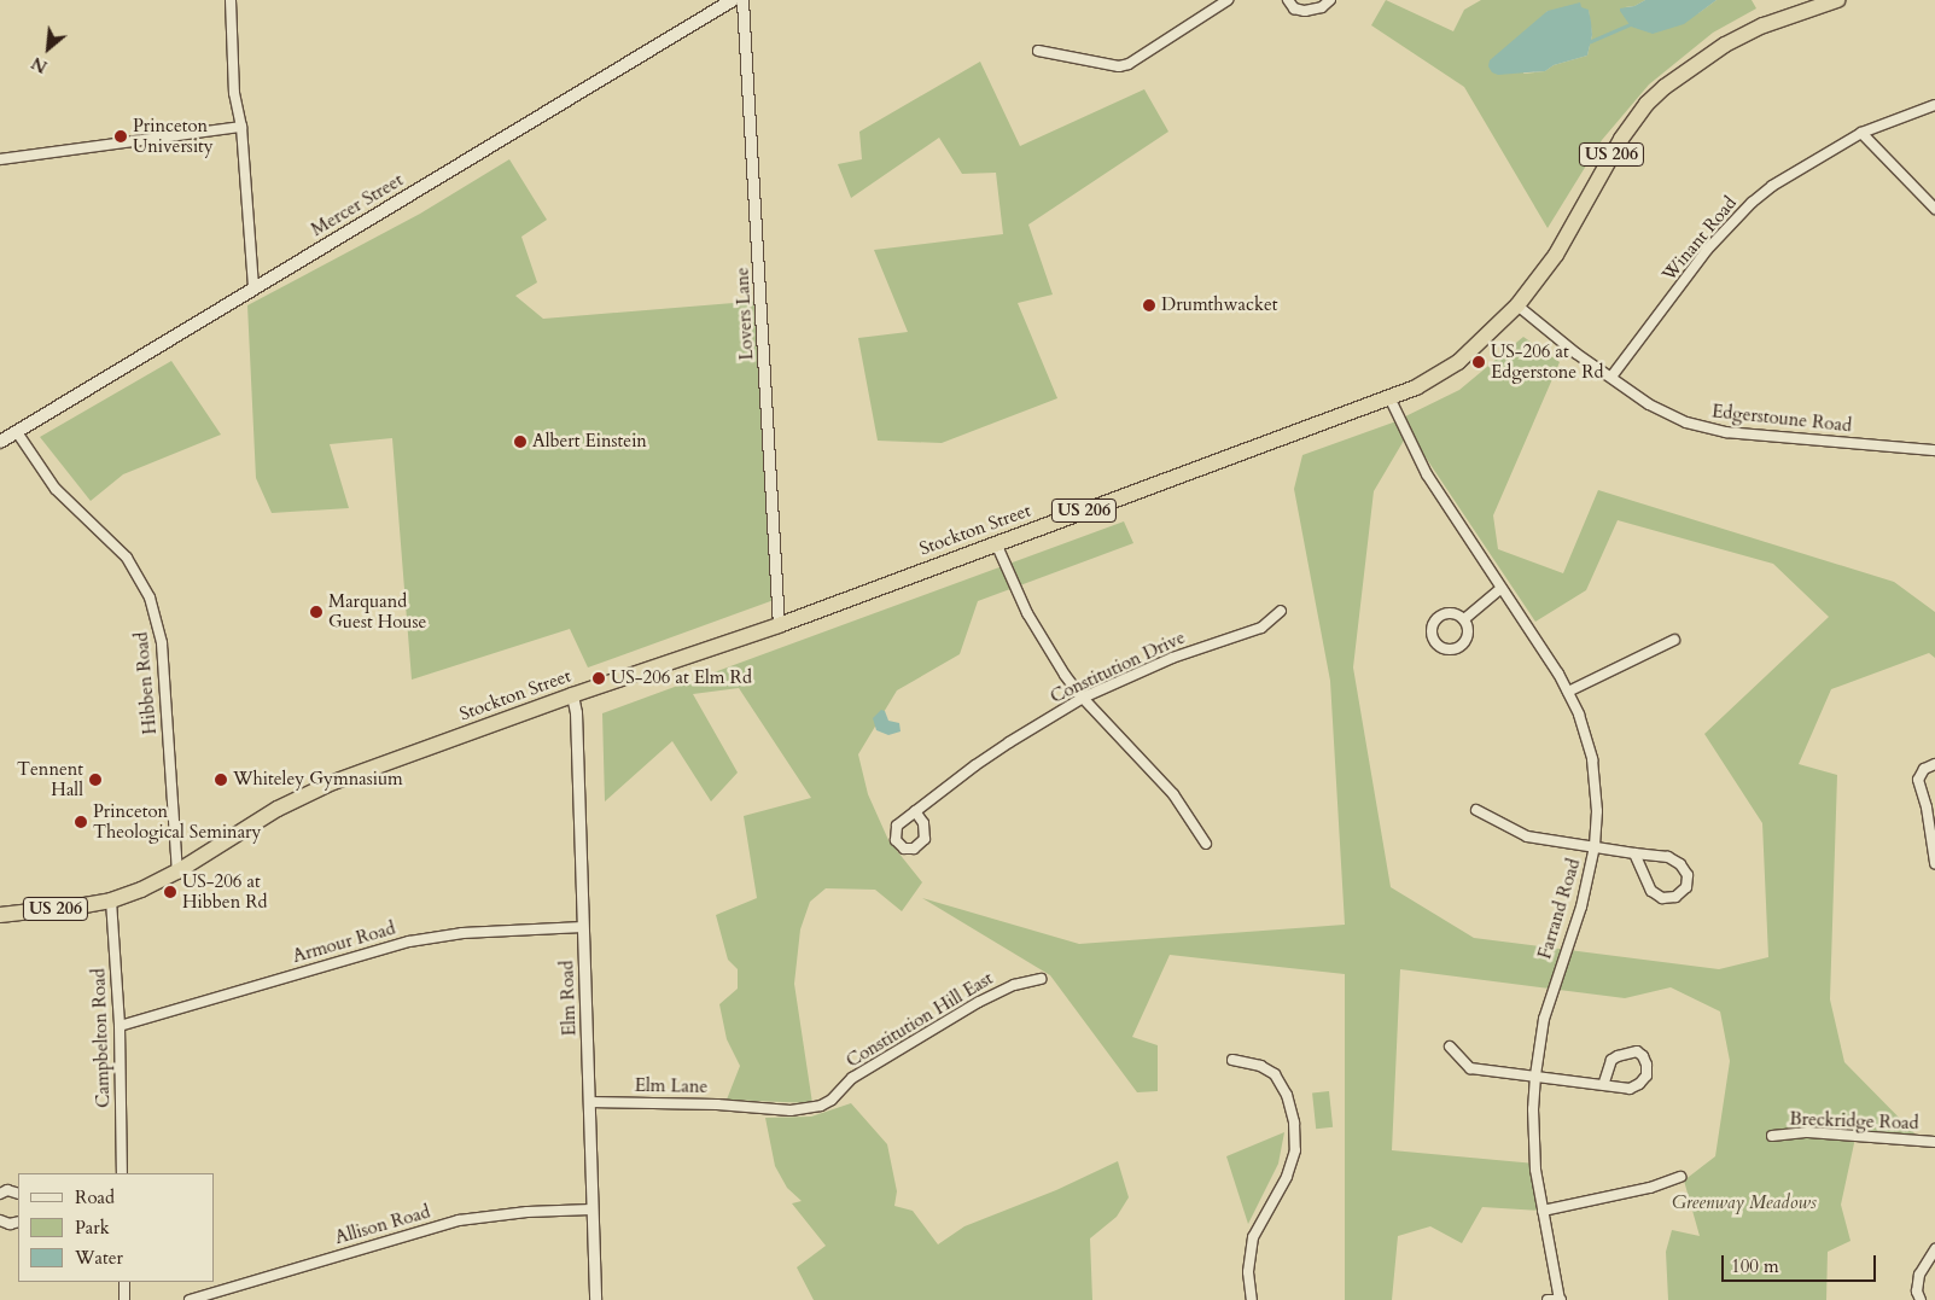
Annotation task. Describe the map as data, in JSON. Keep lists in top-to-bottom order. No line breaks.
{"streets":{"highway":["US 206","Stockton Street"],"main road":["Mercer Street"],"street":["Winant Road","Lovers Lane","Edgerstoune Road","Constitution Drive","Hibben Road","Farrand Road","Armour Road","Elm Road","Constitution Hill East","Campbelton Road","Elm Lane","Breckridge Road","Allison Road"]},"crossings":[["Mercer Street","Hibben Road"],["Winant Road","Edgerstoune Road"],["Lovers Lane","Stockton Street"],["Edgerstoune Road","Stockton Street"],["Stockton Street","Hibben Road"],["Stockton Street","Farrand Road"],["Stockton Street","Elm Road"],["Stockton Street","Campbelton Road"],["Armour Road","Elm Road"],["Armour Road","Campbelton Road"],["Elm Road","Elm Lane"],["Elm Road","Allison Road"],["Constitution Hill East","Elm Lane"]],"parks":["Greenway Meadows"],"places":["Princeton University","Drumthwacket","US-206 at Edgerstone Rd","Albert Einstein","Marquand Guest House","US-206 at Elm Rd","Tennent Hall","Whiteley Gymnasium","Princeton Theological Seminary","US-206 at Hibben Rd"],"legend":["Road","Park","Water"],"scale_bar":"100 m","north":"bottom left"}
